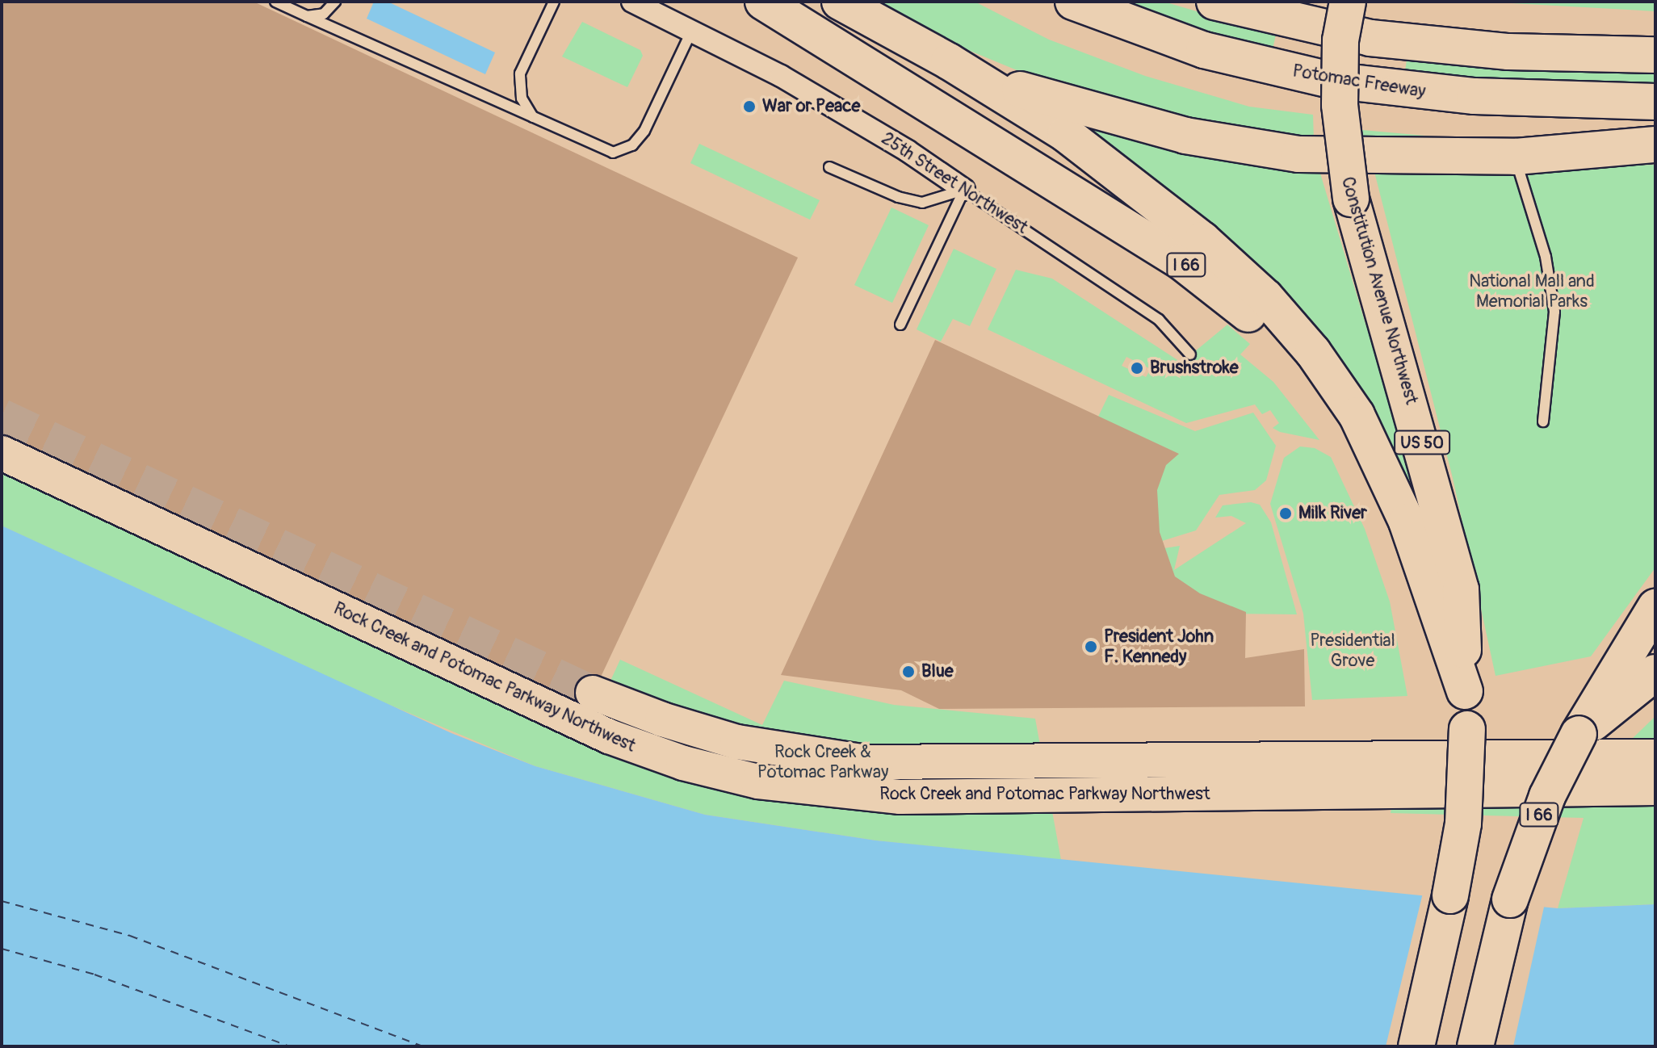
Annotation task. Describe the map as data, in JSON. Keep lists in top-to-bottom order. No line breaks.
{"streets":{"highway":["Potomac Freeway","I 66","Constitution Avenue Northwest","US 50"],"main road":["Rock Creek and Potomac Parkway Northwest"],"street":["25th Street Northwest"]},"crossings":[["I 66","Constitution Avenue Northwest"]],"parks":["National Mall and Memorial Parks","Presidential Grove","Rock Creek & Potomac Parkway"],"places":["War or Peace","Brushstroke","Milk River","President John F. Kennedy","Blue"]}
